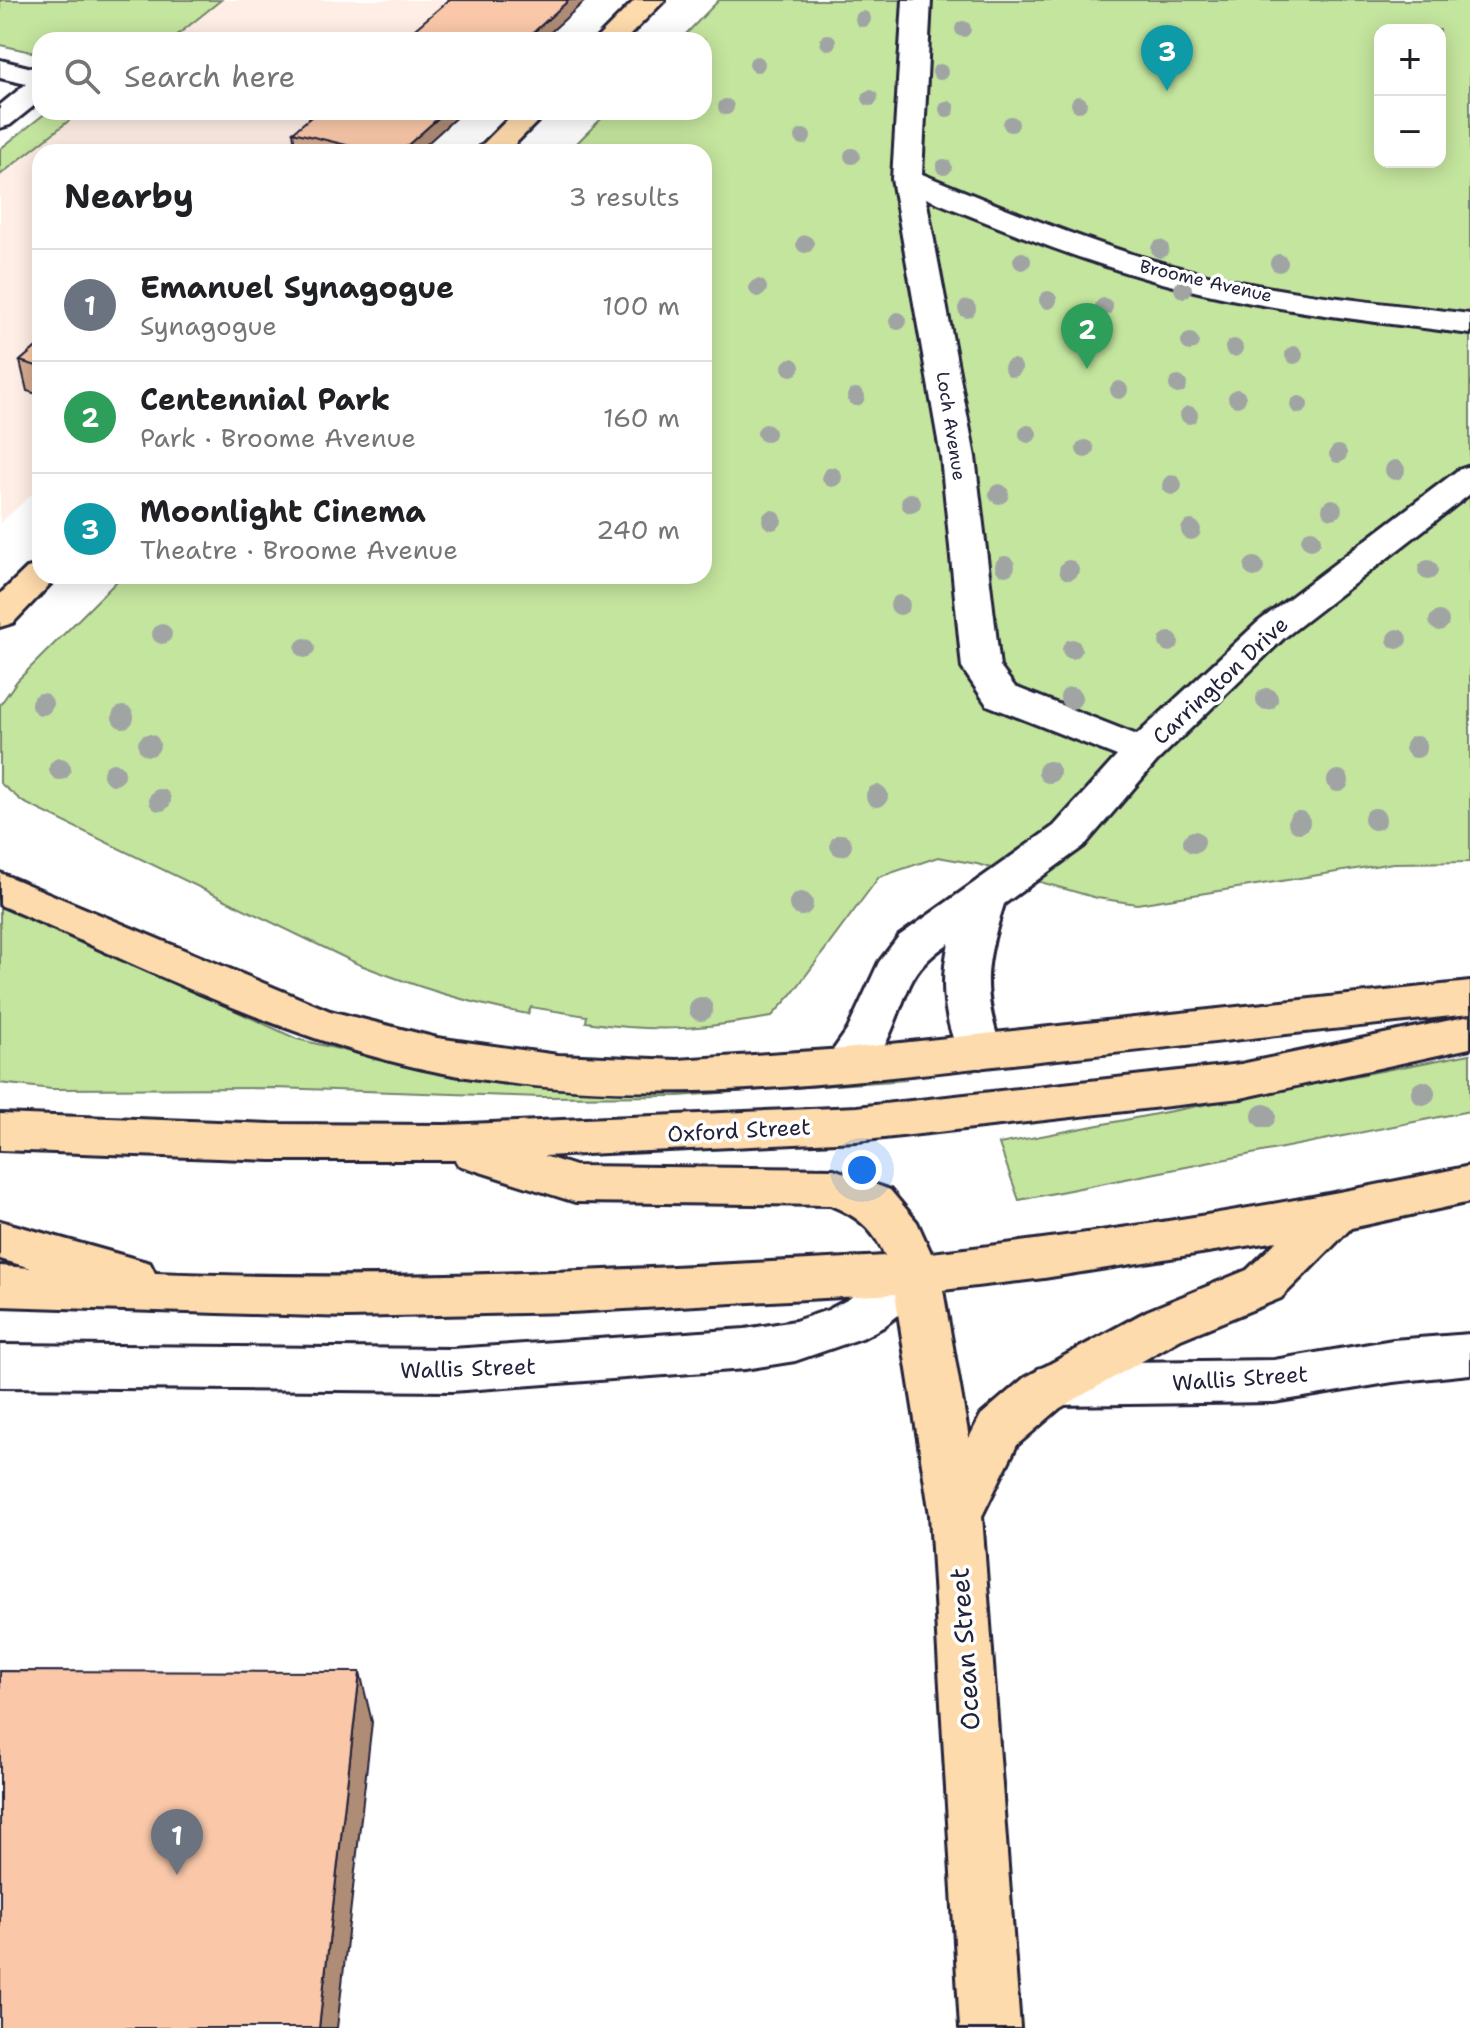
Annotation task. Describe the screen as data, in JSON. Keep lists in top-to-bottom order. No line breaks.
{"streets":{"main road":["Oxford Street","Ocean Street"],"street":["Broome Avenue","Loch Avenue","Carrington Drive","Wallis Street"]},"crossings":[["Broome Avenue","Loch Avenue"],["Loch Avenue","Carrington Drive"],["Oxford Street","Ocean Street"],["Wallis Street","Ocean Street"]],"page":{"map_buttons":["+","−"],"pins":["3","2","1"],"search":"Search here","heading":["Nearby","3 results"],"list":[{"mark":"1","name":"Emanuel Synagogue","note":"Synagogue","value":"100 m"},{"mark":"2","name":"Centennial Park","note":"Park · Broome Avenue","value":"160 m"},{"mark":"3","name":"Moonlight Cinema","note":"Theatre · Broome Avenue","value":"240 m"}]}}
